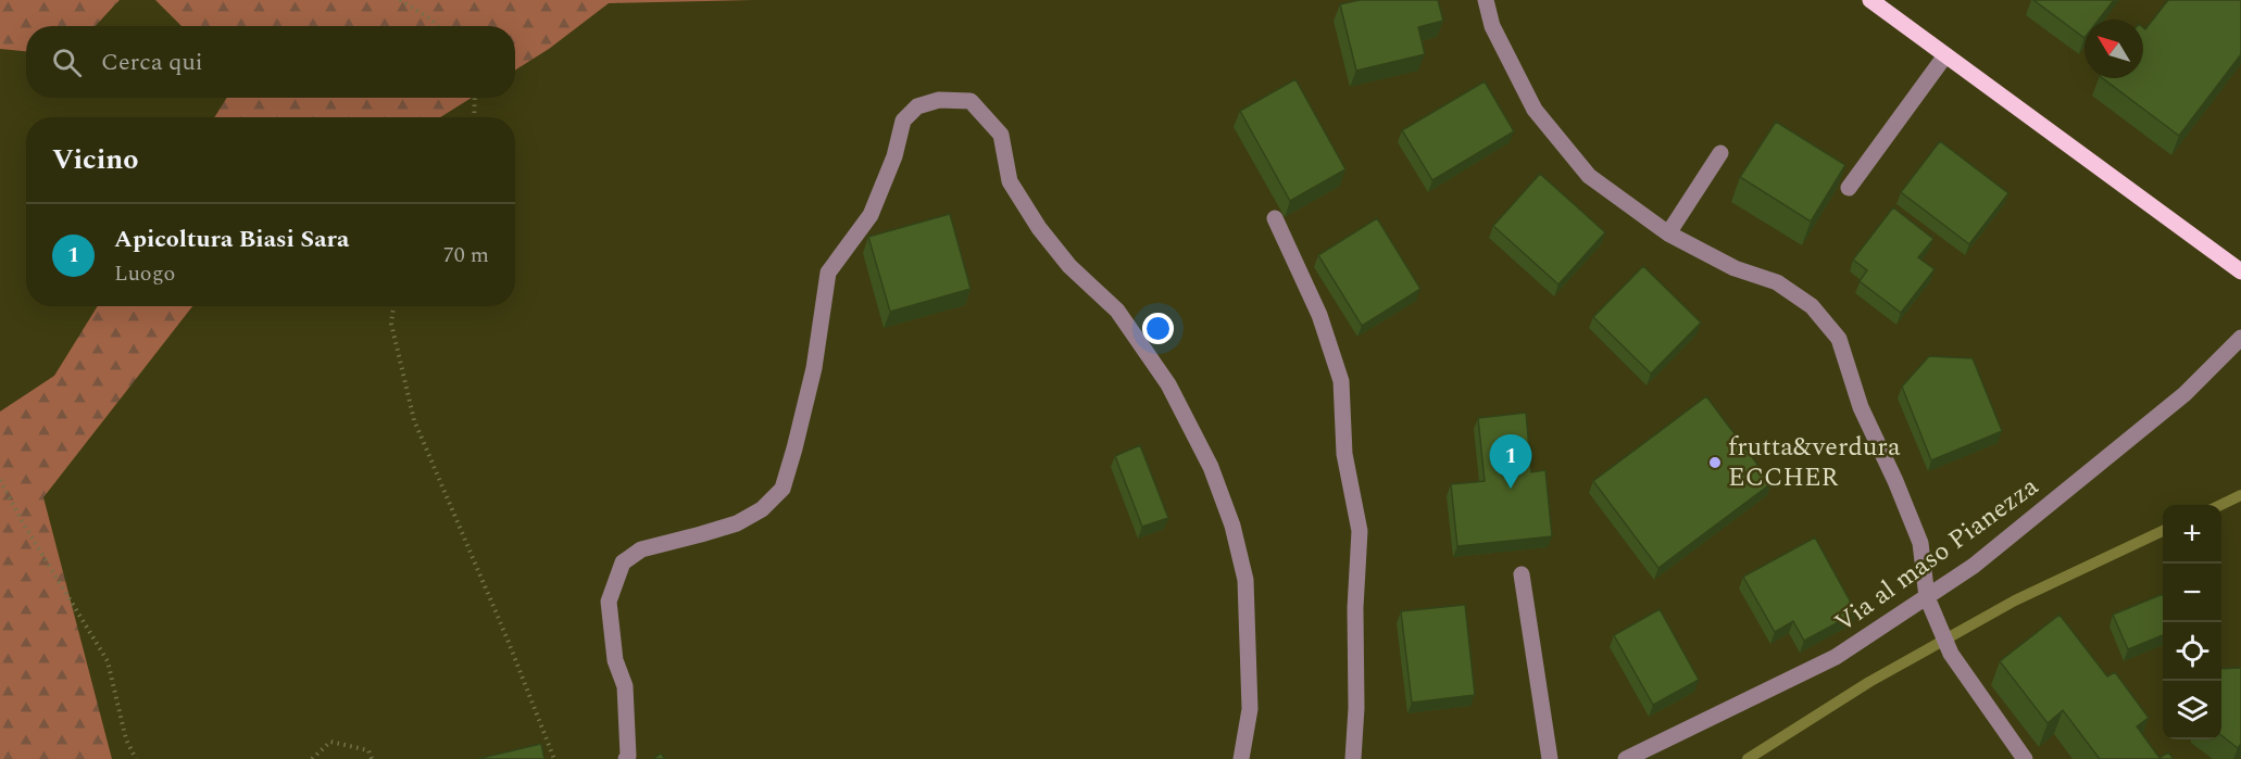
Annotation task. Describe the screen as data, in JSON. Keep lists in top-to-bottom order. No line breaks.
{"streets":{"street":["Via al maso Pianezza"]},"places":["frutta&verdura ECCHER"],"north":"top left","page":{"search":"Cerca qui","heading":"Vicino","list":[{"mark":"1","name":"Apicoltura Biasi Sara","note":"Luogo","value":"70 m"}],"pins":"1","map_buttons":["+","−"]}}
